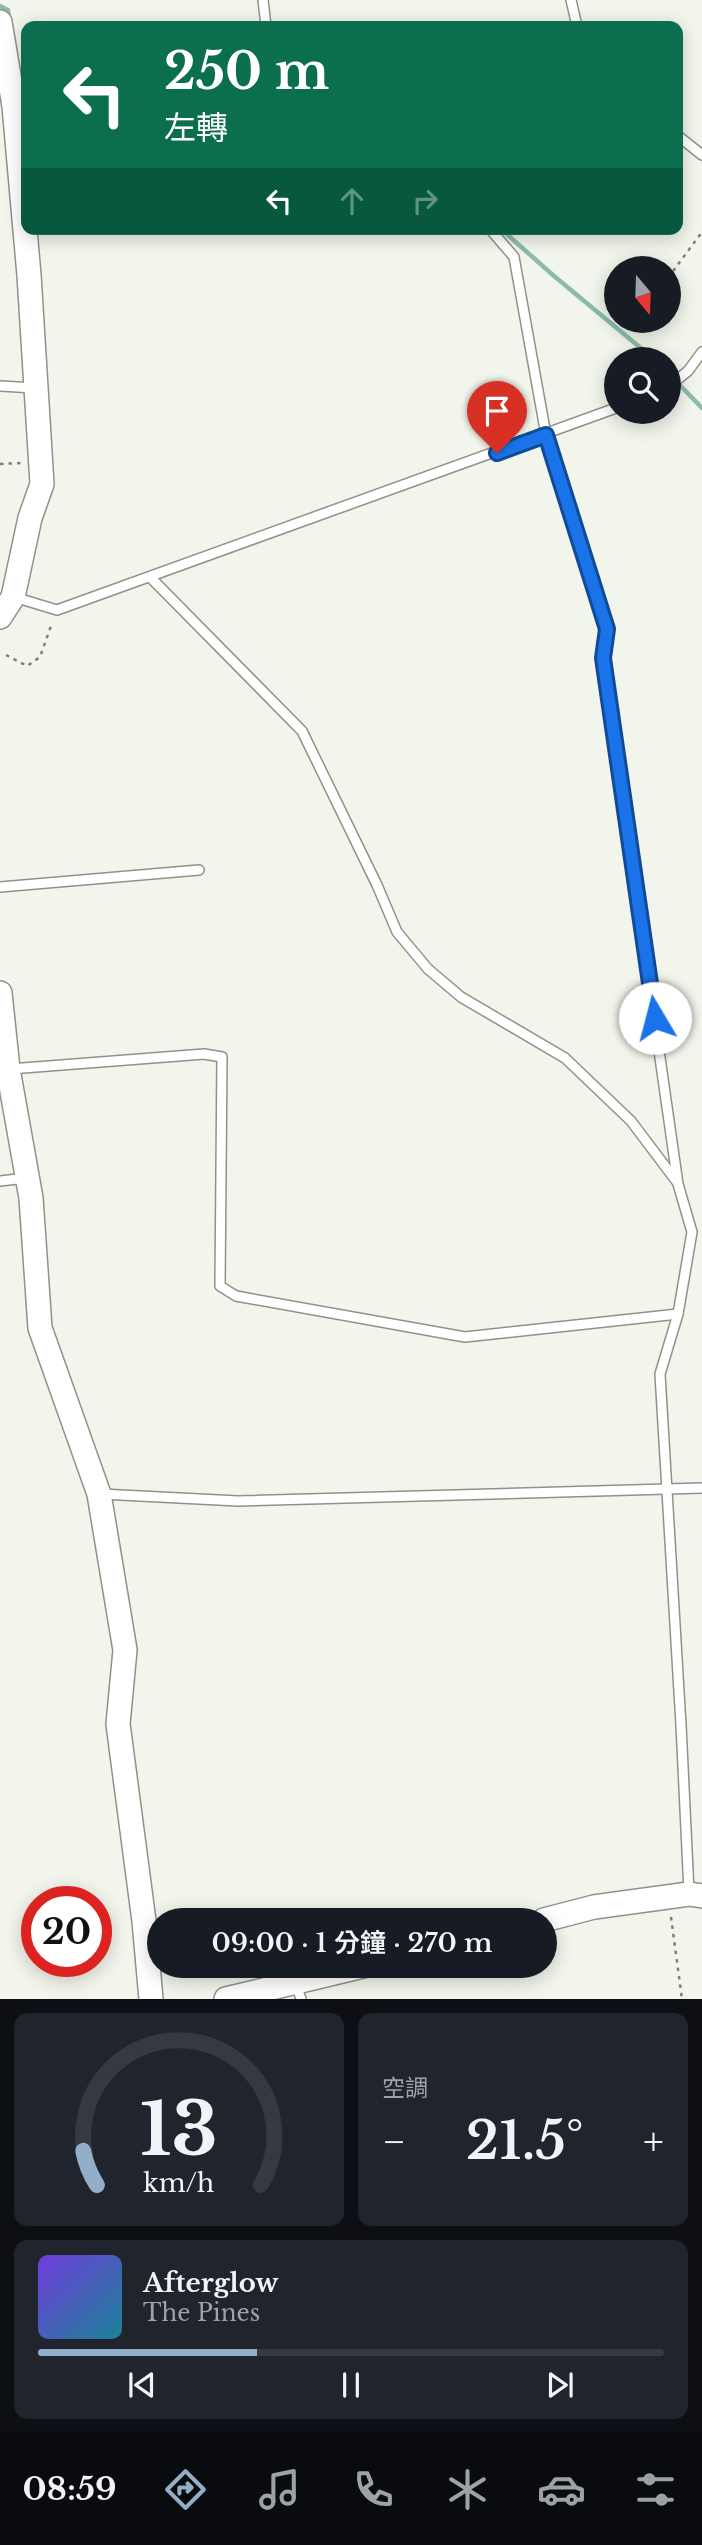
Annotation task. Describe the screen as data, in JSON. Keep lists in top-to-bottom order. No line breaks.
{"north":"bottom","page":{"turn":["250 m","左轉"],"limit":"20","trip":"09:00 · 1 分鐘 · 270 m","tile":"空調","heat":["−","21.5°","+"],"song":["Afterglow","The Pines"],"tabs":"08:59","gauge":["13","km/h"]}}
